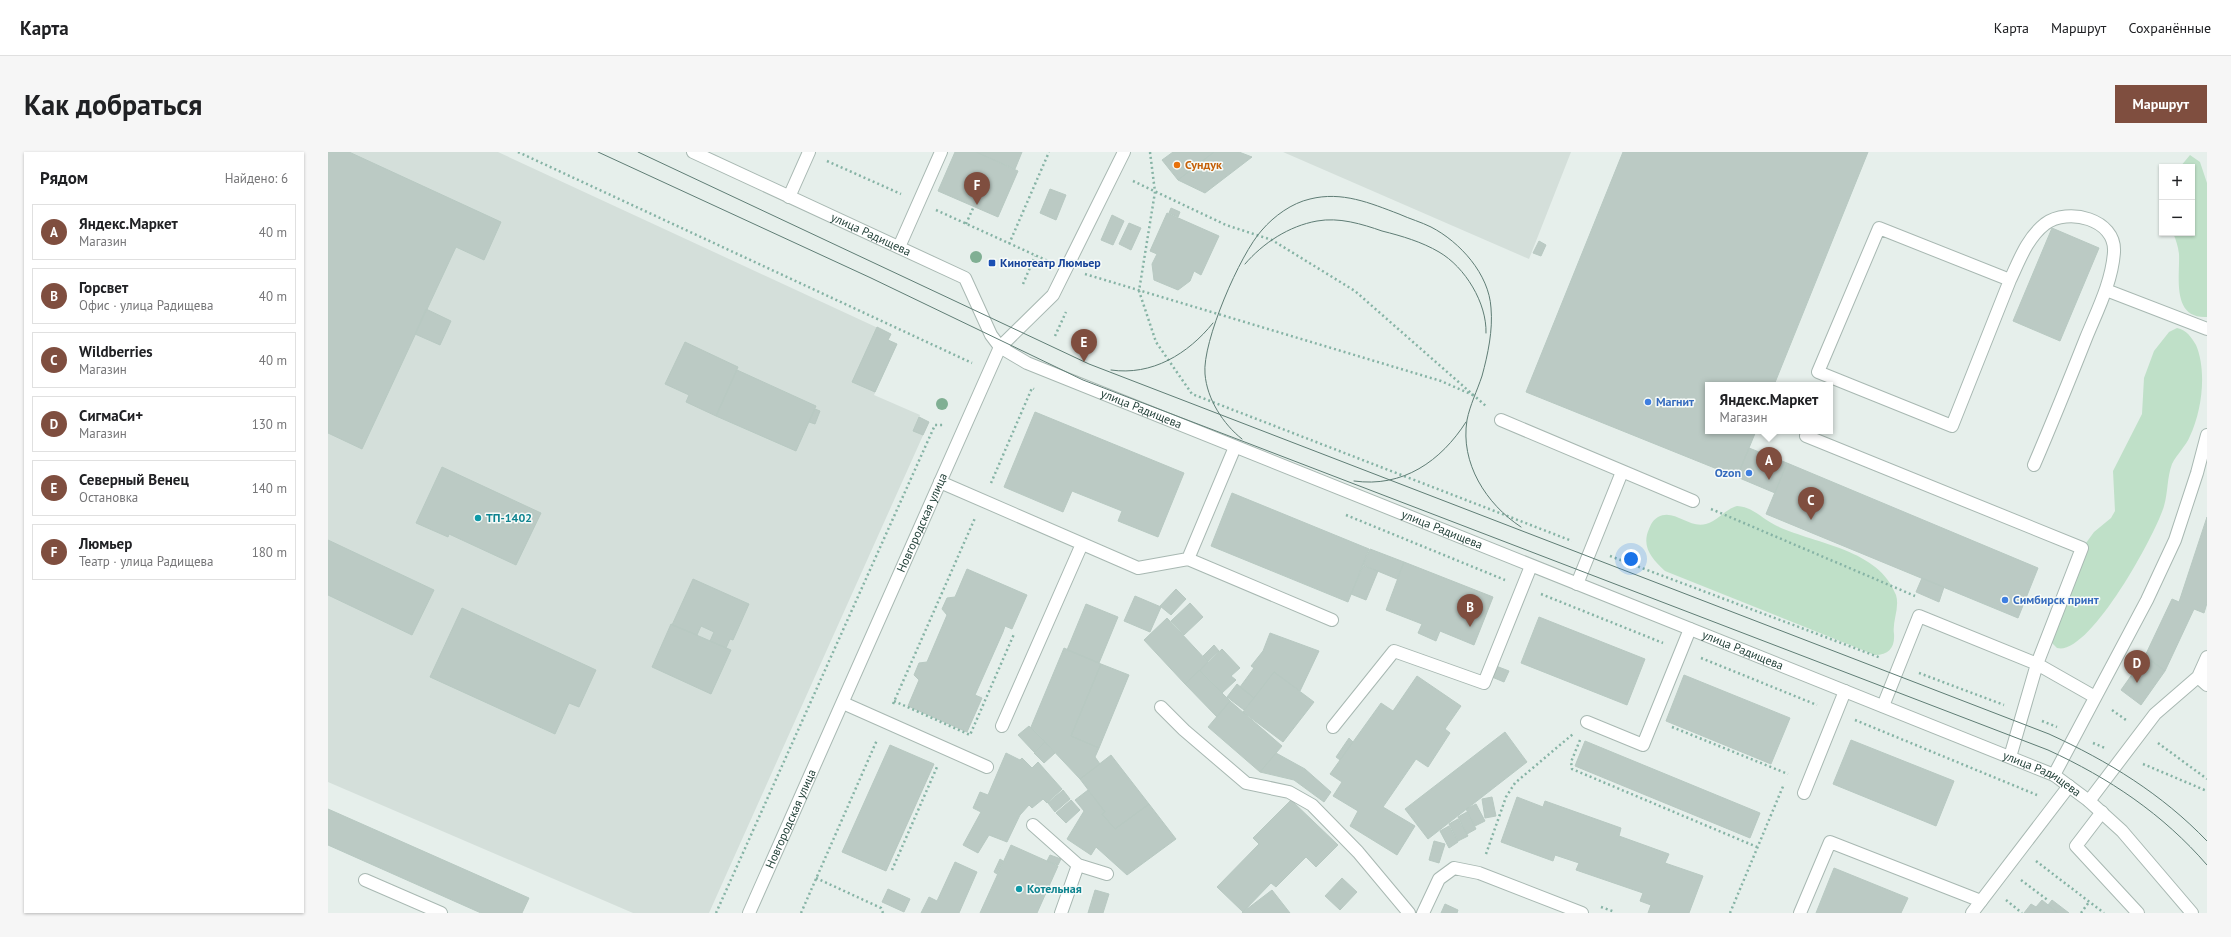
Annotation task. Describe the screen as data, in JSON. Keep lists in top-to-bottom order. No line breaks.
{"streets":{"street":["улица Радищева","Новгородская улица"]},"crossings":[["улица Радищева","Новгородская улица"]],"places":{"other":["Сундук","Магнит","Ozon","ТП-1402","Симбирск принт","Котельная"],"transit":["Кинотеатр Люмьер"]},"page":{"header":"Карта","nav":["Карта","Маршрут","Сохранённые"],"buttons":"Маршрут","title":"Как добраться","heading":["Рядом","Найдено: 6"],"map_buttons":["+","−"],"pins":["F","E","A","C","B","D"],"list":[{"mark":"A","name":"Яндекс.Маркет","note":"Магазин","value":"40 m"},{"mark":"B","name":"Горсвет","note":"Офис · улица Радищева","value":"40 m"},{"mark":"C","name":"Wildberries","note":"Магазин","value":"40 m"},{"mark":"D","name":"СигмаСи+","note":"Магазин","value":"130 m"},{"mark":"E","name":"Северный Венец","note":"Остановка","value":"140 m"},{"mark":"F","name":"Люмьер","note":"Театр · улица Радищева","value":"180 m"}],"popup":["Яндекс.Маркет","Магазин"]}}
